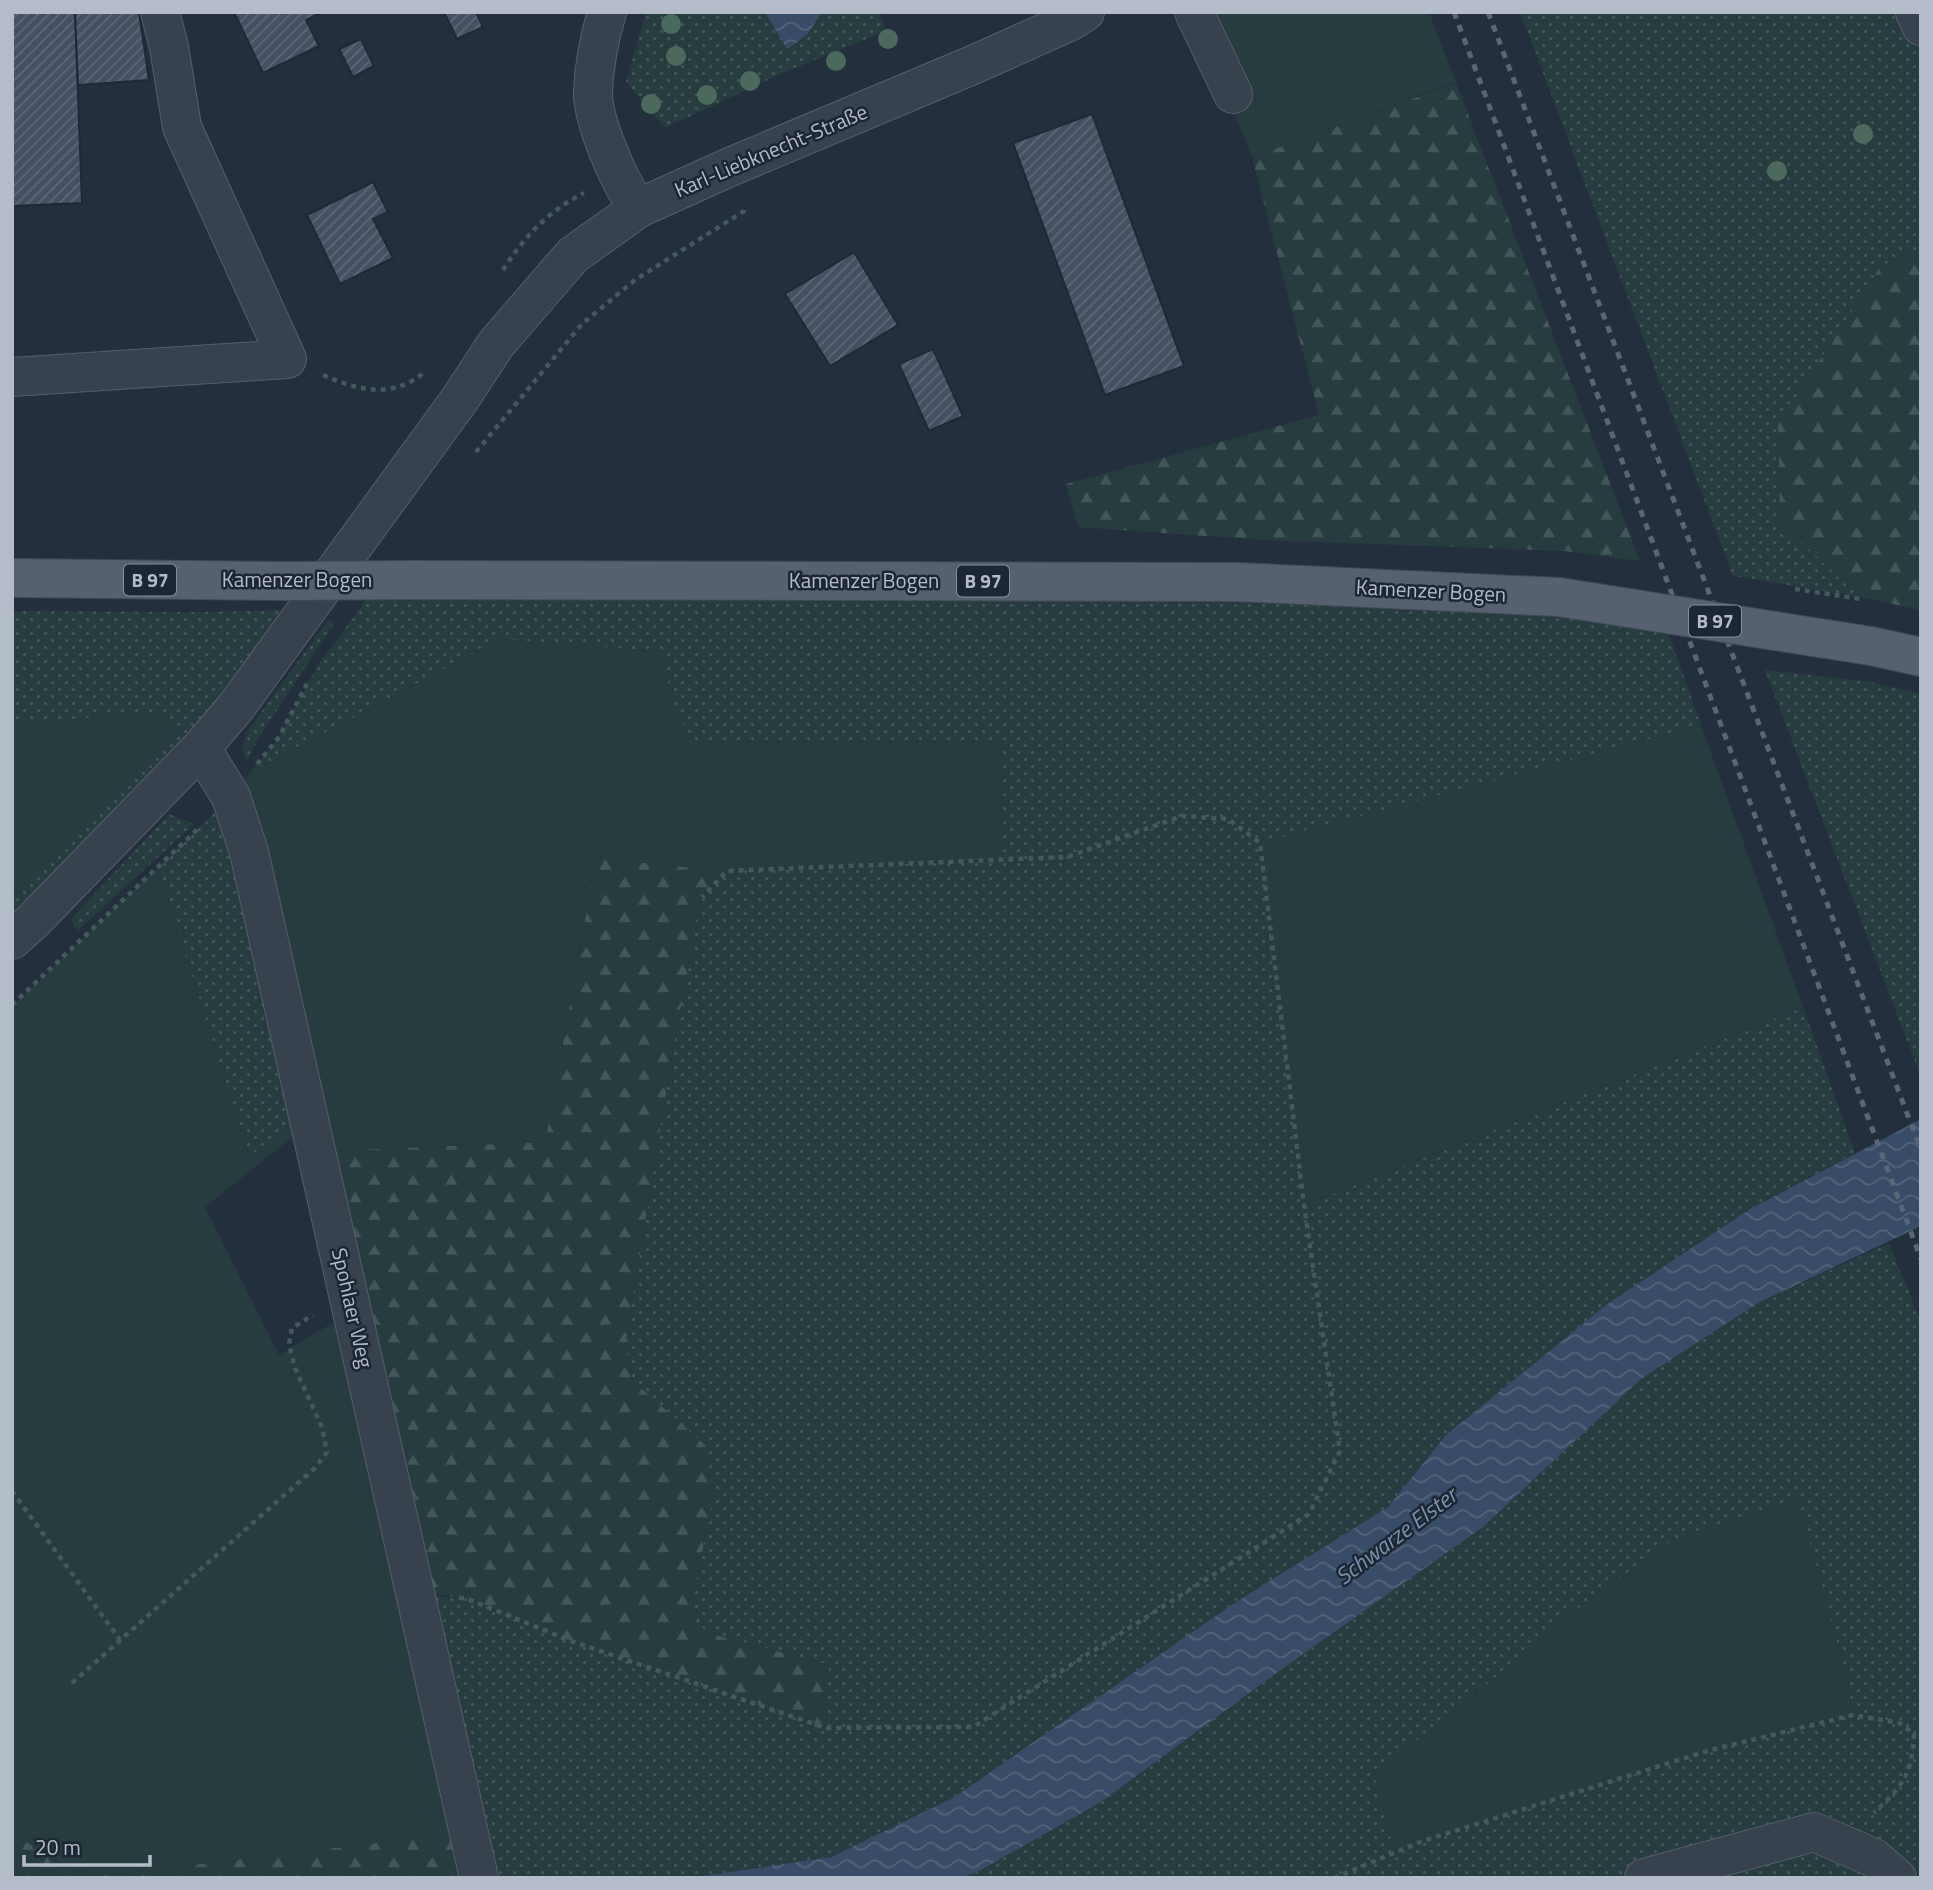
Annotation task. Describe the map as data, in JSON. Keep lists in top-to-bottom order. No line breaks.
{"streets":{"main road":["B 97","Kamenzer Bogen"],"street":["Karl-Liebknecht-Straße","Spohlaer Weg"]},"crossings":[["Karl-Liebknecht-Straße","Spohlaer Weg"]],"water":["Schwarze Elster"],"scale_bar":"20 m"}
